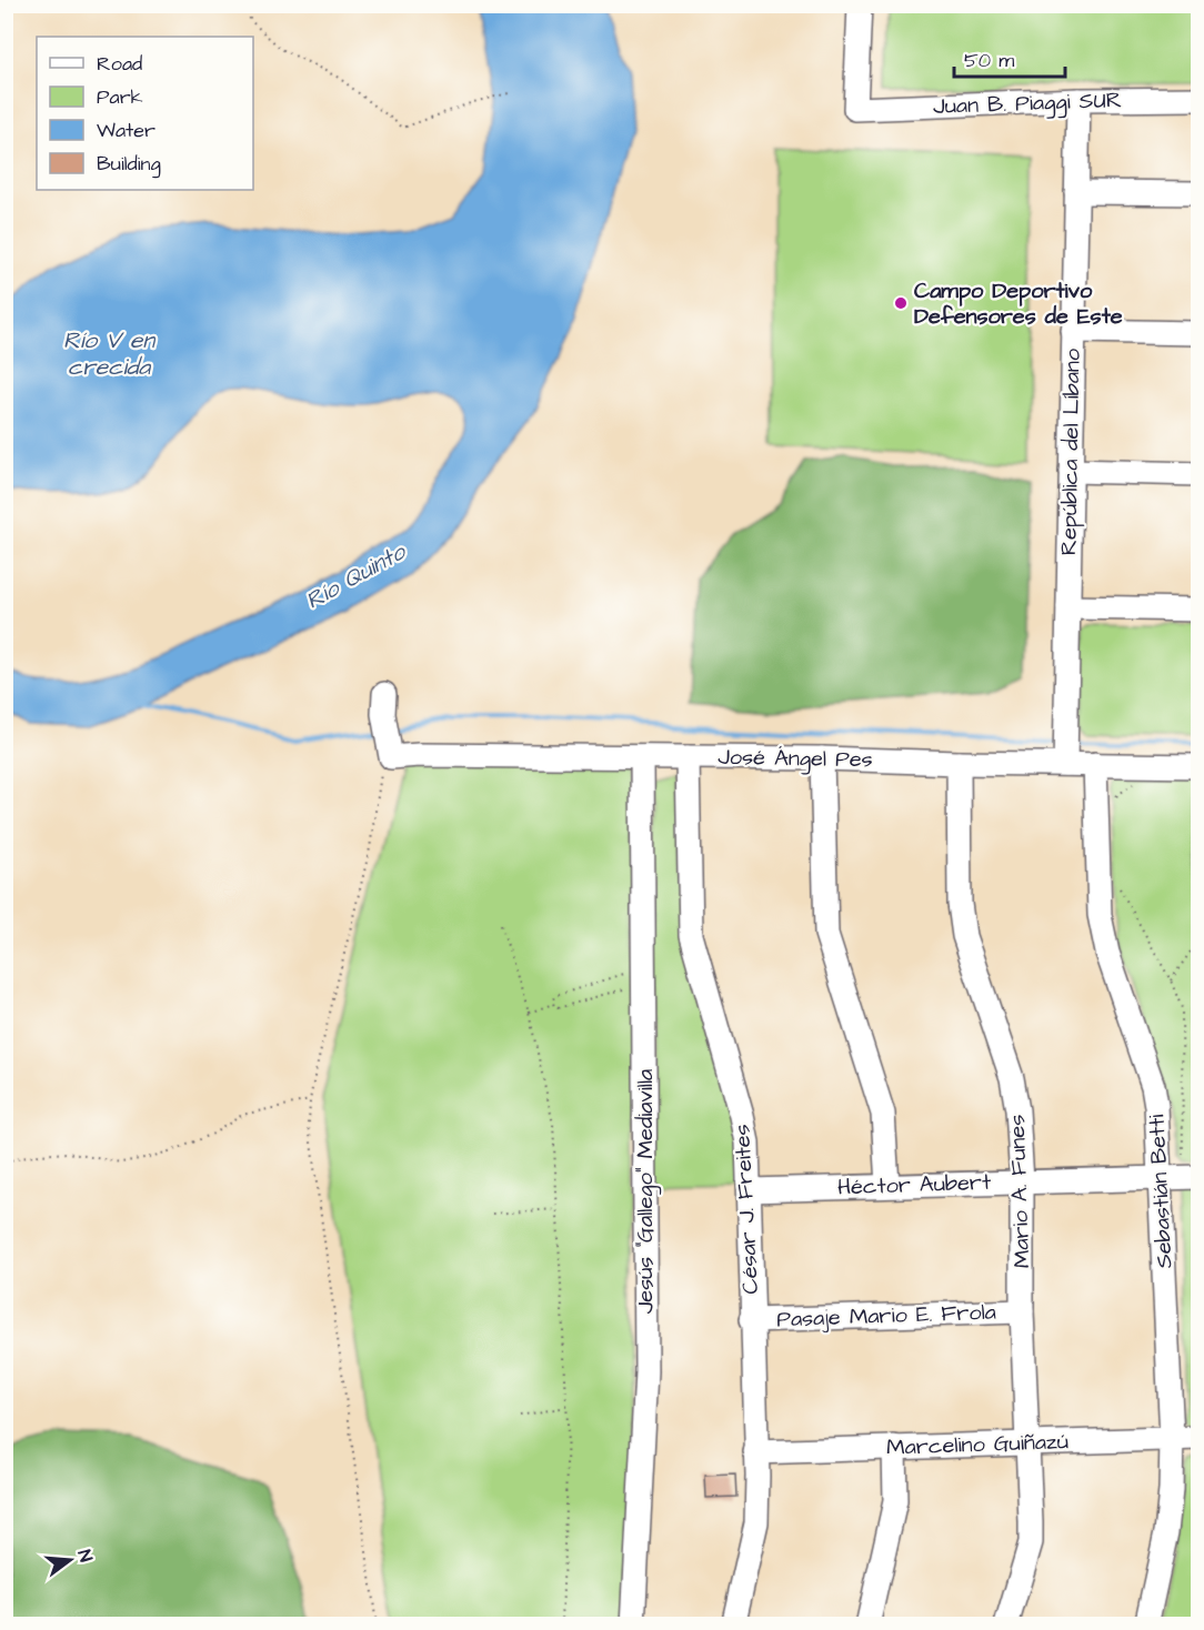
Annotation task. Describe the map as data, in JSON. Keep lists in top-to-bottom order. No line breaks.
{"streets":{"street":["Juan B. Piaggi SUR","República del Líbano","José Ángel Pes","Héctor Aubert","Jesús \"Gallego\" Mediavilla","Mario A. Funes","Sebastián Betti","César J. Freites","Pasaje Mario E. Frola","Marcelino Guiñazú"]},"crossings":[["Juan B. Piaggi SUR","República del Líbano"],["República del Líbano","José Ángel Pes"],["José Ángel Pes","Jesús \"Gallego\" Mediavilla"],["José Ángel Pes","Mario A. Funes"],["José Ángel Pes","Sebastián Betti"],["José Ángel Pes","César J. Freites"],["Héctor Aubert","Mario A. Funes"],["Héctor Aubert","Sebastián Betti"],["Héctor Aubert","César J. Freites"],["Mario A. Funes","Pasaje Mario E. Frola"],["Mario A. Funes","Marcelino Guiñazú"],["Sebastián Betti","Marcelino Guiñazú"],["César J. Freites","Pasaje Mario E. Frola"],["César J. Freites","Marcelino Guiñazú"]],"water":["Río V en crecida","Río Quinto"],"places":["Campo Deportivo Defensores de Este"],"legend":["Road","Park","Water","Building"],"scale_bar":"50 m","north":"right"}
